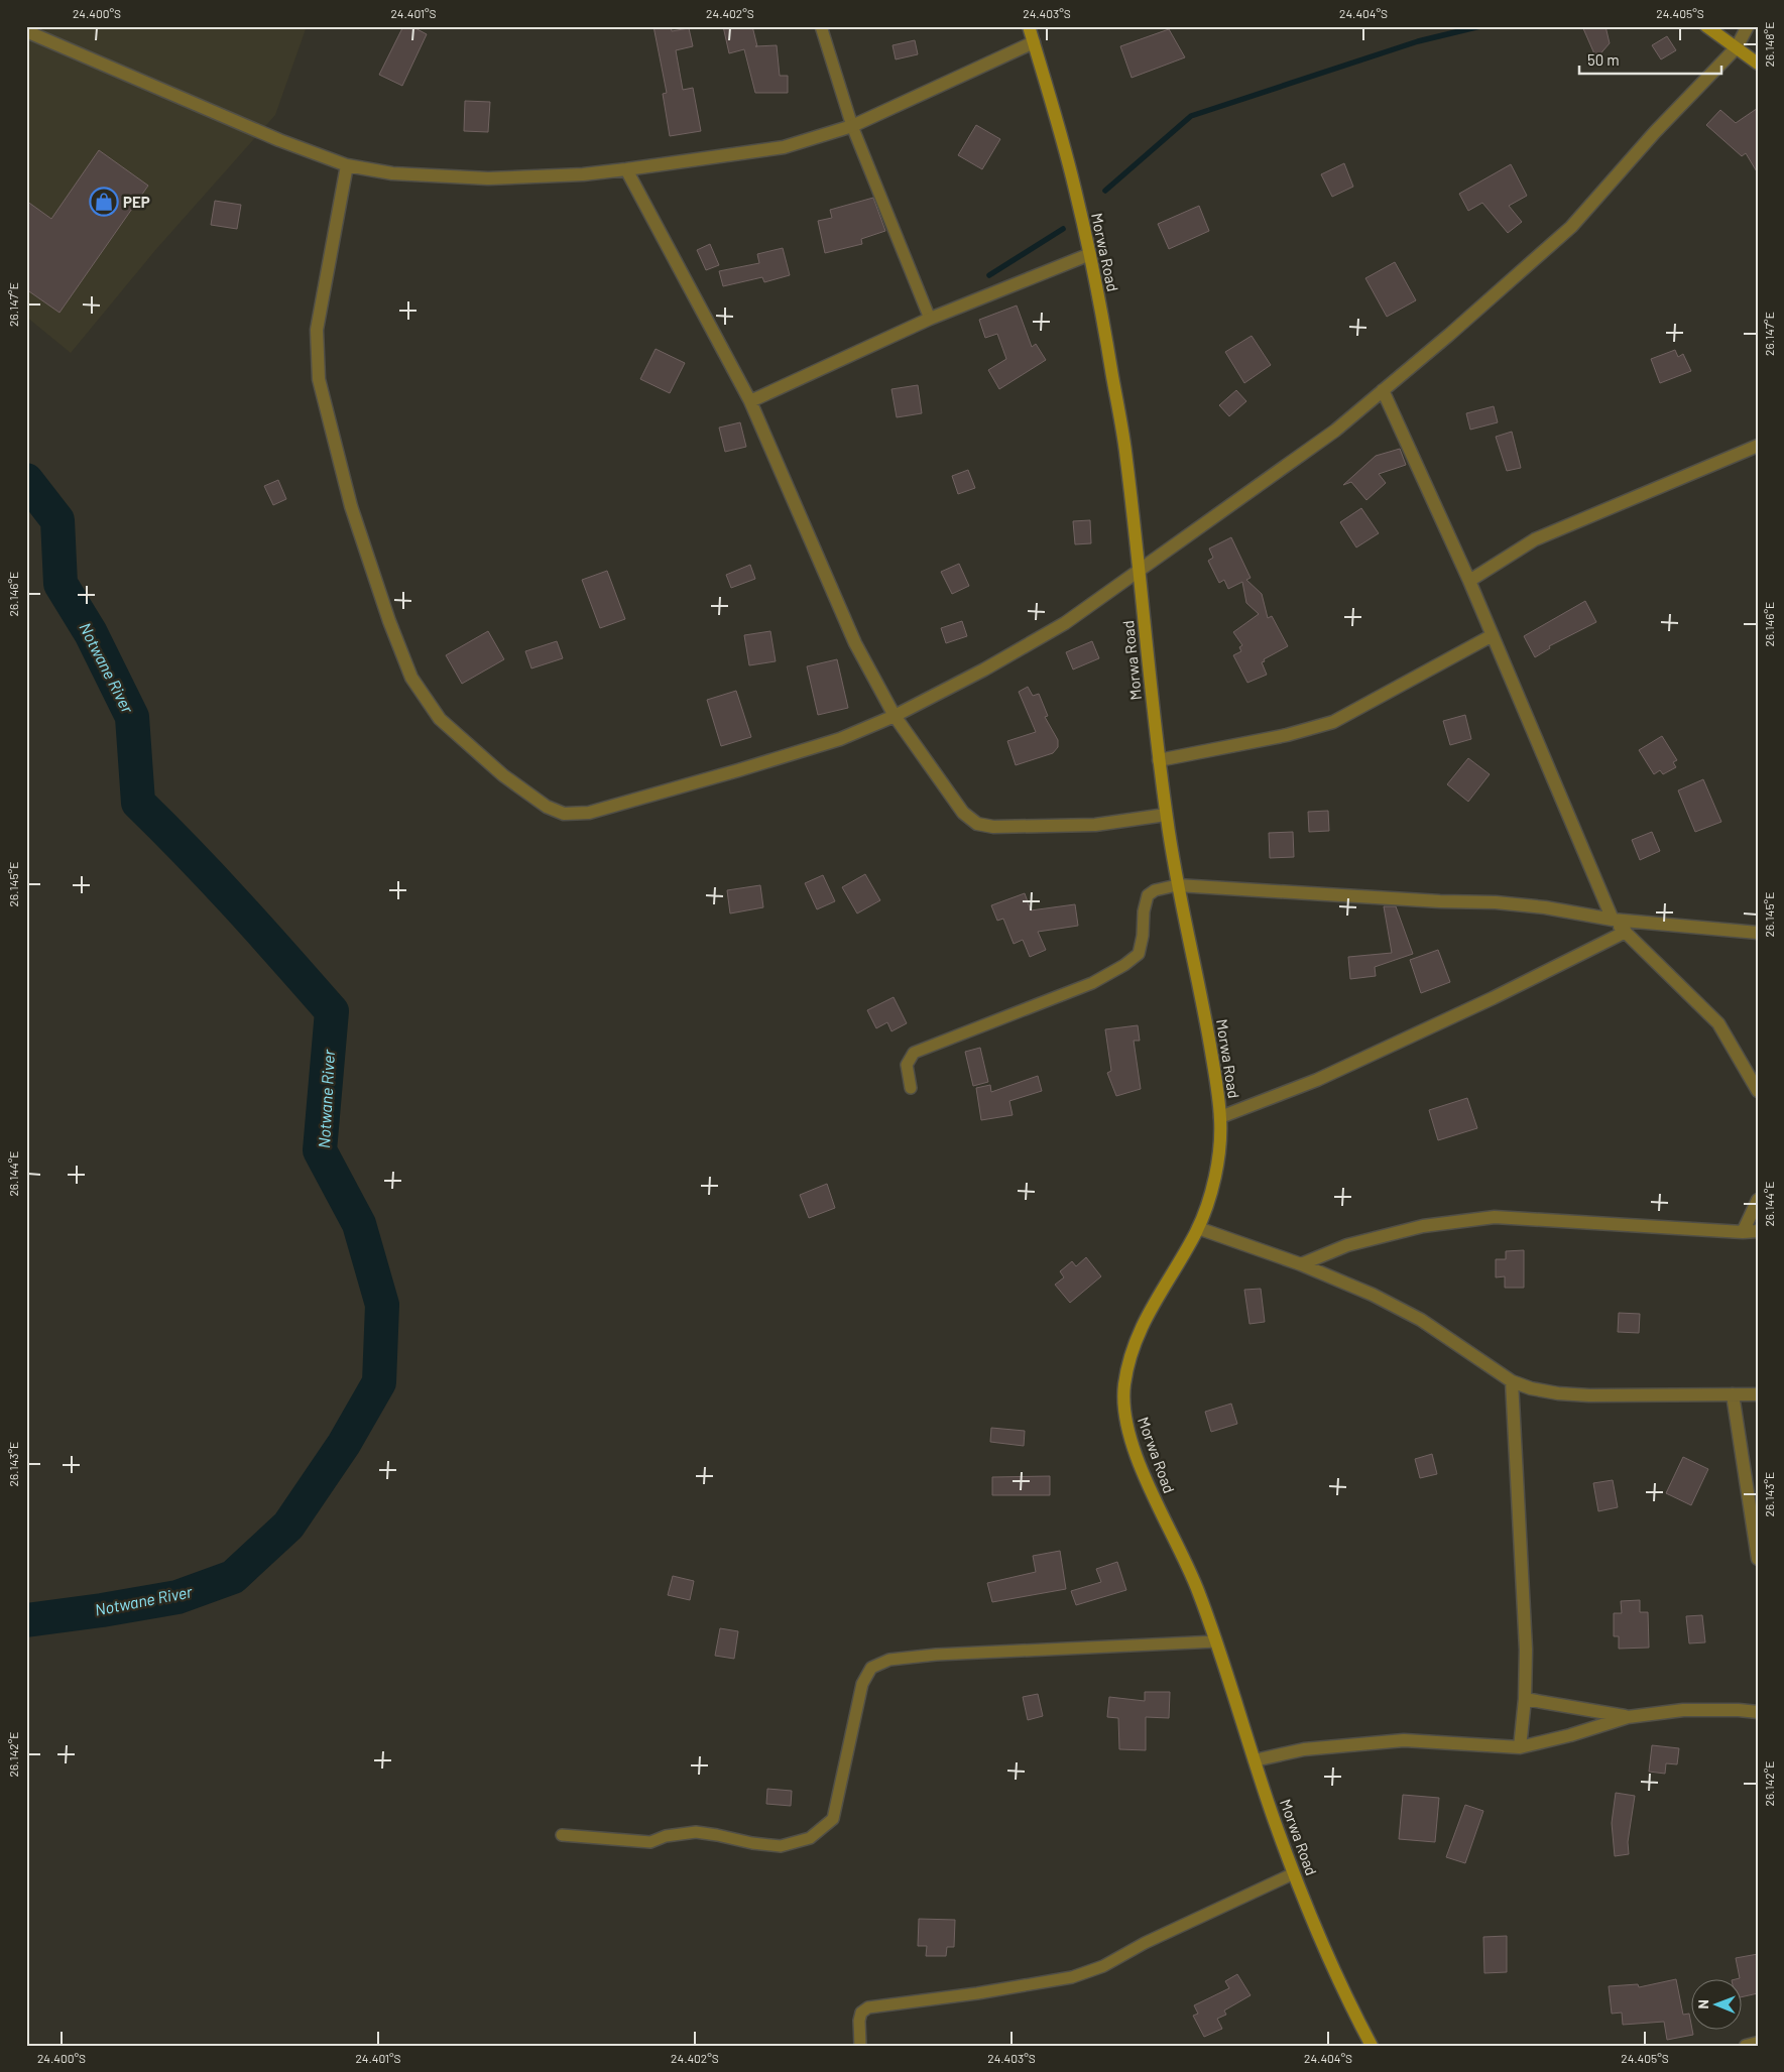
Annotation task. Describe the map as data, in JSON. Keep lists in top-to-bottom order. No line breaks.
{"streets":{"main road":["Morwa Road"]},"water":["Notwane River"],"places":{"shop":["PEP"]},"scale_bar":"50 m","north":"left","coordinates":["24.400°S","24.401°S","24.402°S","24.403°S","24.404°S","24.405°S","26.148°E","26.147°E","26.146°E","26.145°E","26.144°E","26.143°E","26.142°E"]}
